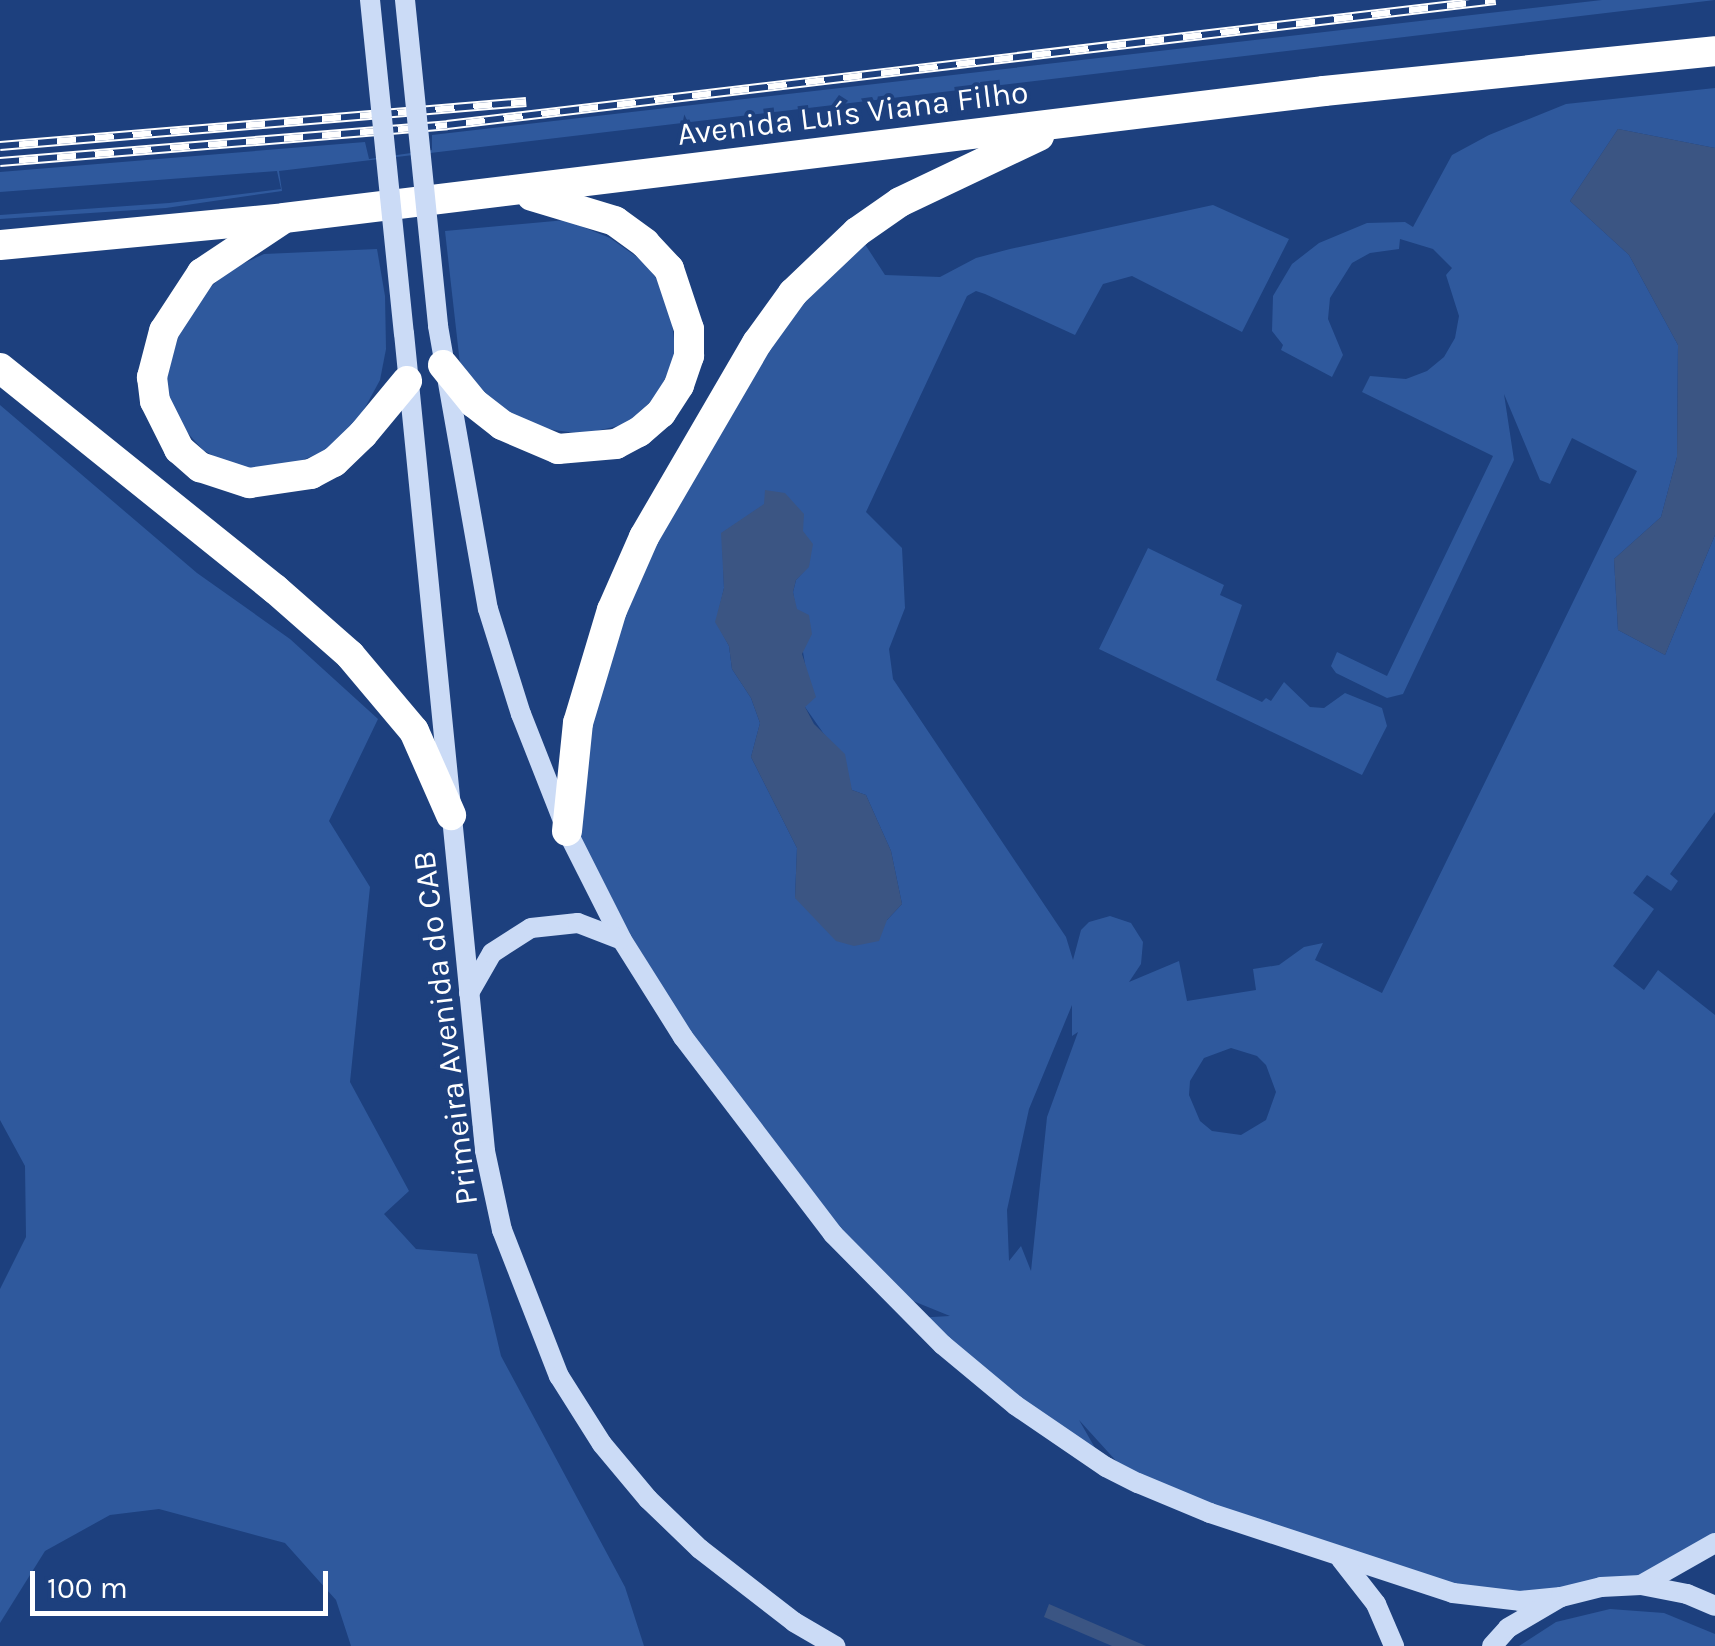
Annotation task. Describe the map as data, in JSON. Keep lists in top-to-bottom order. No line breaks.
{"streets":{"highway":["Avenida Luís Viana Filho"],"main road":["Primeira Avenida do CAB"]},"scale_bar":"100 m"}
